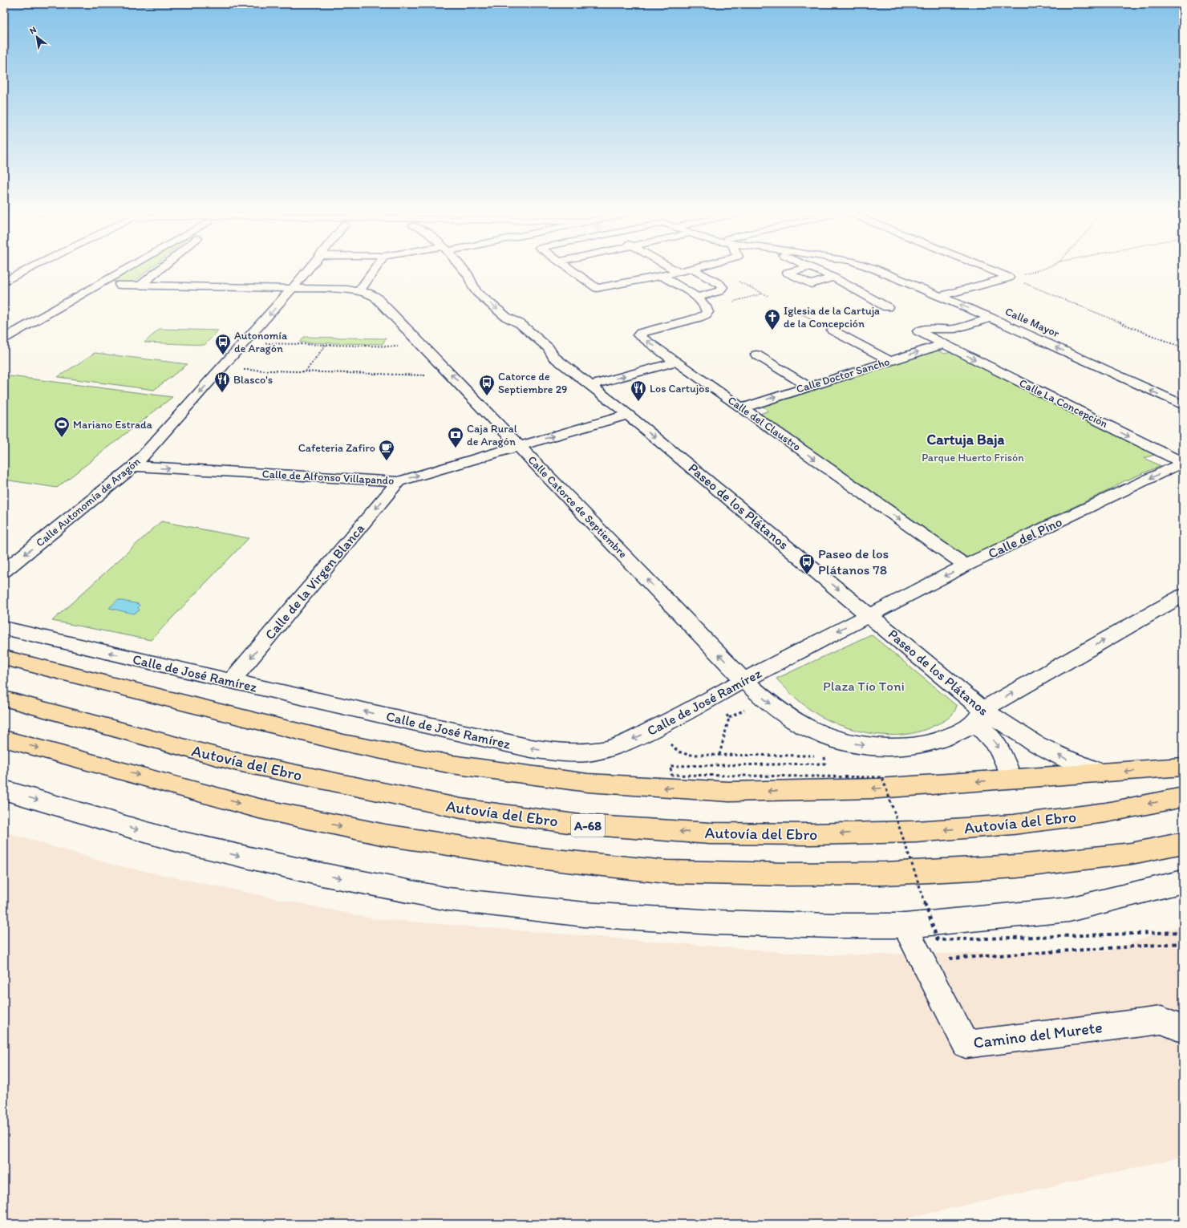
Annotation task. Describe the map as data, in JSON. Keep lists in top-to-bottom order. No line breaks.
{"streets":{"highway":["Autovía del Ebro","A-68"],"street":["Calle Mayor","Calle Doctor Sancho","Calle La Concepción","Calle del Claustro","Calle de Alfonso Villapando","Calle Autonomía de Aragón","Paseo de los Plátanos","Calle Catorce de Septiembre","Calle del Pino","Calle de la Virgen Blanca","Calle de José Ramírez","Camino del Murete"]},"crossings":[["Calle Mayor","Calle La Concepción"],["Calle Doctor Sancho","Calle La Concepción"],["Calle Doctor Sancho","Calle del Claustro"],["Calle La Concepción","Calle del Pino"],["Calle del Claustro","Calle del Pino"],["Calle de Alfonso Villapando","Calle Autonomía de Aragón"],["Calle de Alfonso Villapando","Paseo de los Plátanos"],["Calle de Alfonso Villapando","Calle Catorce de Septiembre"],["Calle de Alfonso Villapando","Calle de la Virgen Blanca"],["Calle Autonomía de Aragón","Calle Catorce de Septiembre"],["Paseo de los Plátanos","Calle del Pino"],["Paseo de los Plátanos","Calle de José Ramírez"],["Calle Catorce de Septiembre","Calle de José Ramírez"],["Calle del Pino","Calle de José Ramírez"],["Calle de la Virgen Blanca","Calle de José Ramírez"]],"one_way":["Calle Mayor","Calle Doctor Sancho","Calle La Concepción","Calle de Alfonso Villapando","Calle Autonomía de Aragón","Calle Catorce de Septiembre","Calle de la Virgen Blanca"],"districts":["Cartuja Baja"],"parks":["Parque Huerto Frisón","Plaza Tío Toni"],"places":{"church":["Iglesia de la Cartuja de la Concepción"],"bus stop":["Autonomía de Aragón","Catorce de Septiembre 29","Paseo de los Plátanos 78"],"restaurant":["Blasco's","Los Cartujos"],"sports":["Mariano Estrada"],"bank":["Caja Rural de Aragón"],"cafe":["Cafeteria Zafiro"]},"north":"top left"}
